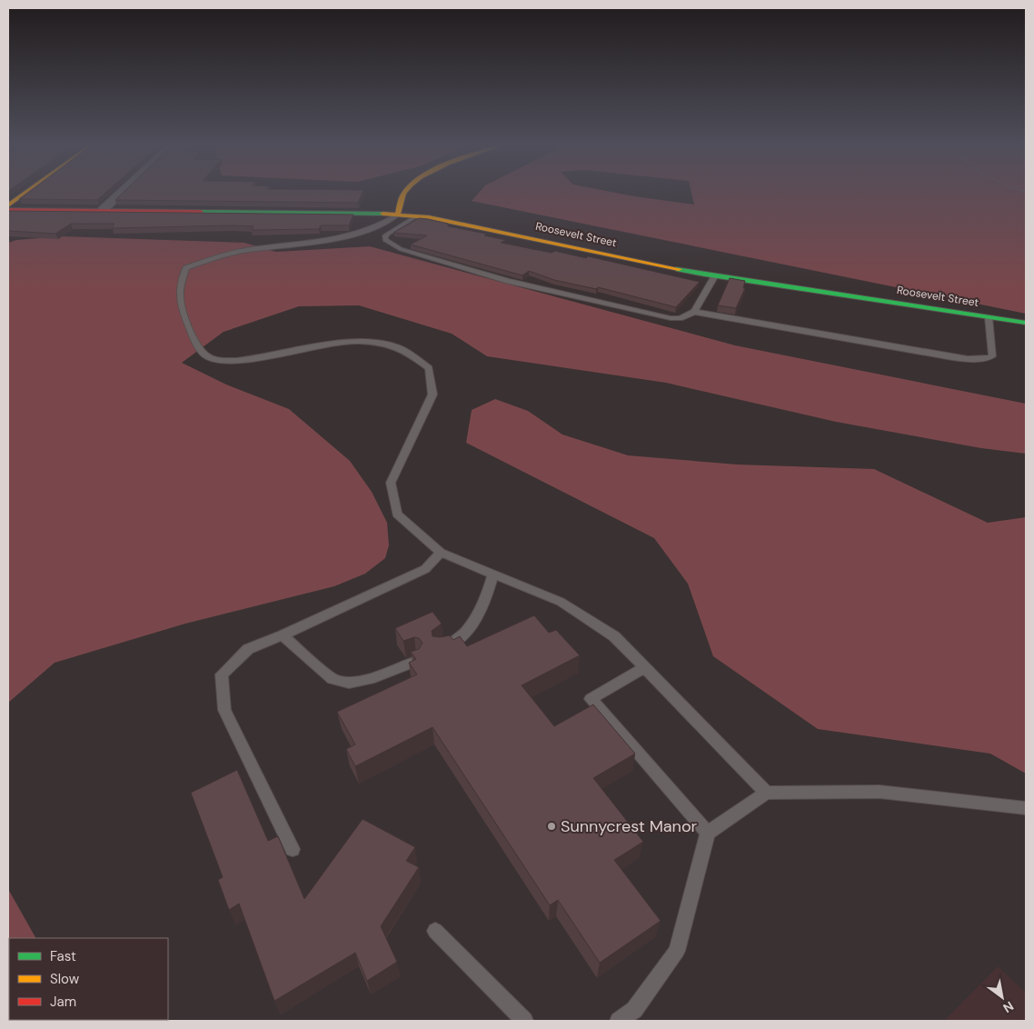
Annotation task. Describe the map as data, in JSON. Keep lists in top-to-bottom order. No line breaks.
{"streets":{"street":["Roosevelt Street"]},"places":["Sunnycrest Manor"],"legend":["Fast","Slow","Jam"],"north":"bottom right"}
